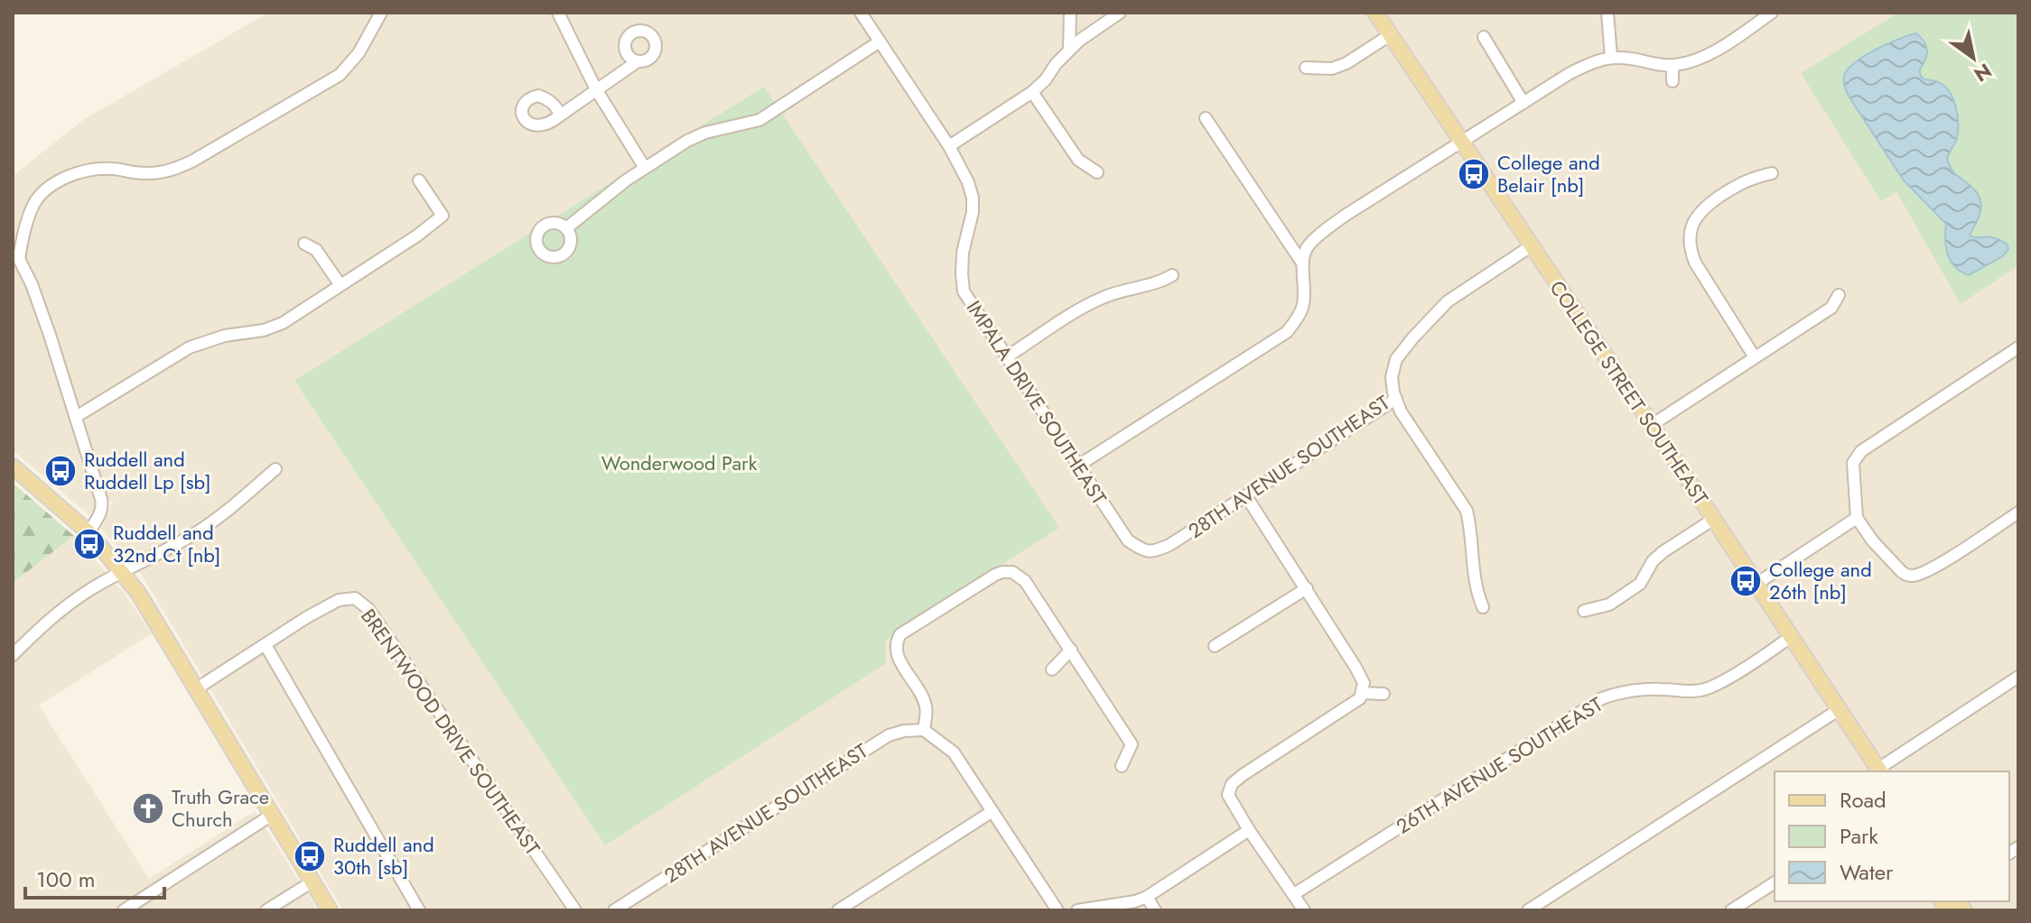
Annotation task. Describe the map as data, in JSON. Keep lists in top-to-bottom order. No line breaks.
{"streets":{"main road":["COLLEGE STREET SOUTHEAST"],"street":["IMPALA DRIVE SOUTHEAST","28TH AVENUE SOUTHEAST","BRENTWOOD DRIVE SOUTHEAST","26TH AVENUE SOUTHEAST"]},"crossings":[["COLLEGE STREET SOUTHEAST","28TH AVENUE SOUTHEAST"],["COLLEGE STREET SOUTHEAST","26TH AVENUE SOUTHEAST"],["IMPALA DRIVE SOUTHEAST","28TH AVENUE SOUTHEAST"]],"parks":["Wonderwood Park"],"places":{"bus stop":["College and Belair [nb]","Ruddell and Ruddell Lp [sb]","Ruddell and 32nd Ct [nb]","College and 26th [nb]","Ruddell and 30th [sb]"],"church":["Truth Grace Church"]},"legend":["Road","Park","Water"],"scale_bar":"100 m","north":"bottom right"}
